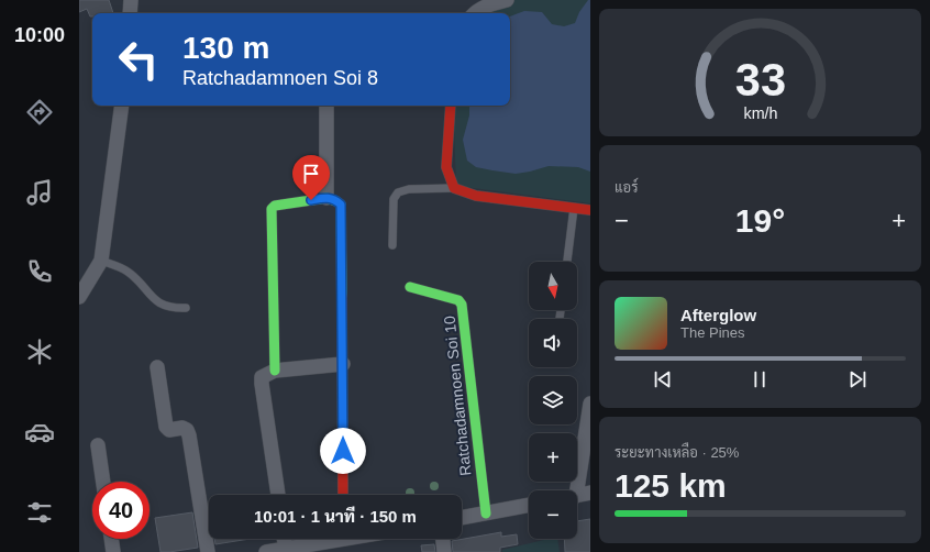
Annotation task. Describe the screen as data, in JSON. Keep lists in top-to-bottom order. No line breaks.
{"streets":{"street":["Ratchadamnoen Soi 10"]},"north":"bottom","page":{"tabs":"10:00","turn":["130 m","Ratchadamnoen Soi 8"],"tile":["แอร์",["ระยะทางเหลือ · 25%","125 km"]],"heat":["−","19°","+"],"map_buttons":["+","−"],"song":["Afterglow","The Pines"],"limit":"40","trip":"10:01 · 1 นาที · 150 m","gauge":["33","km/h"]}}
